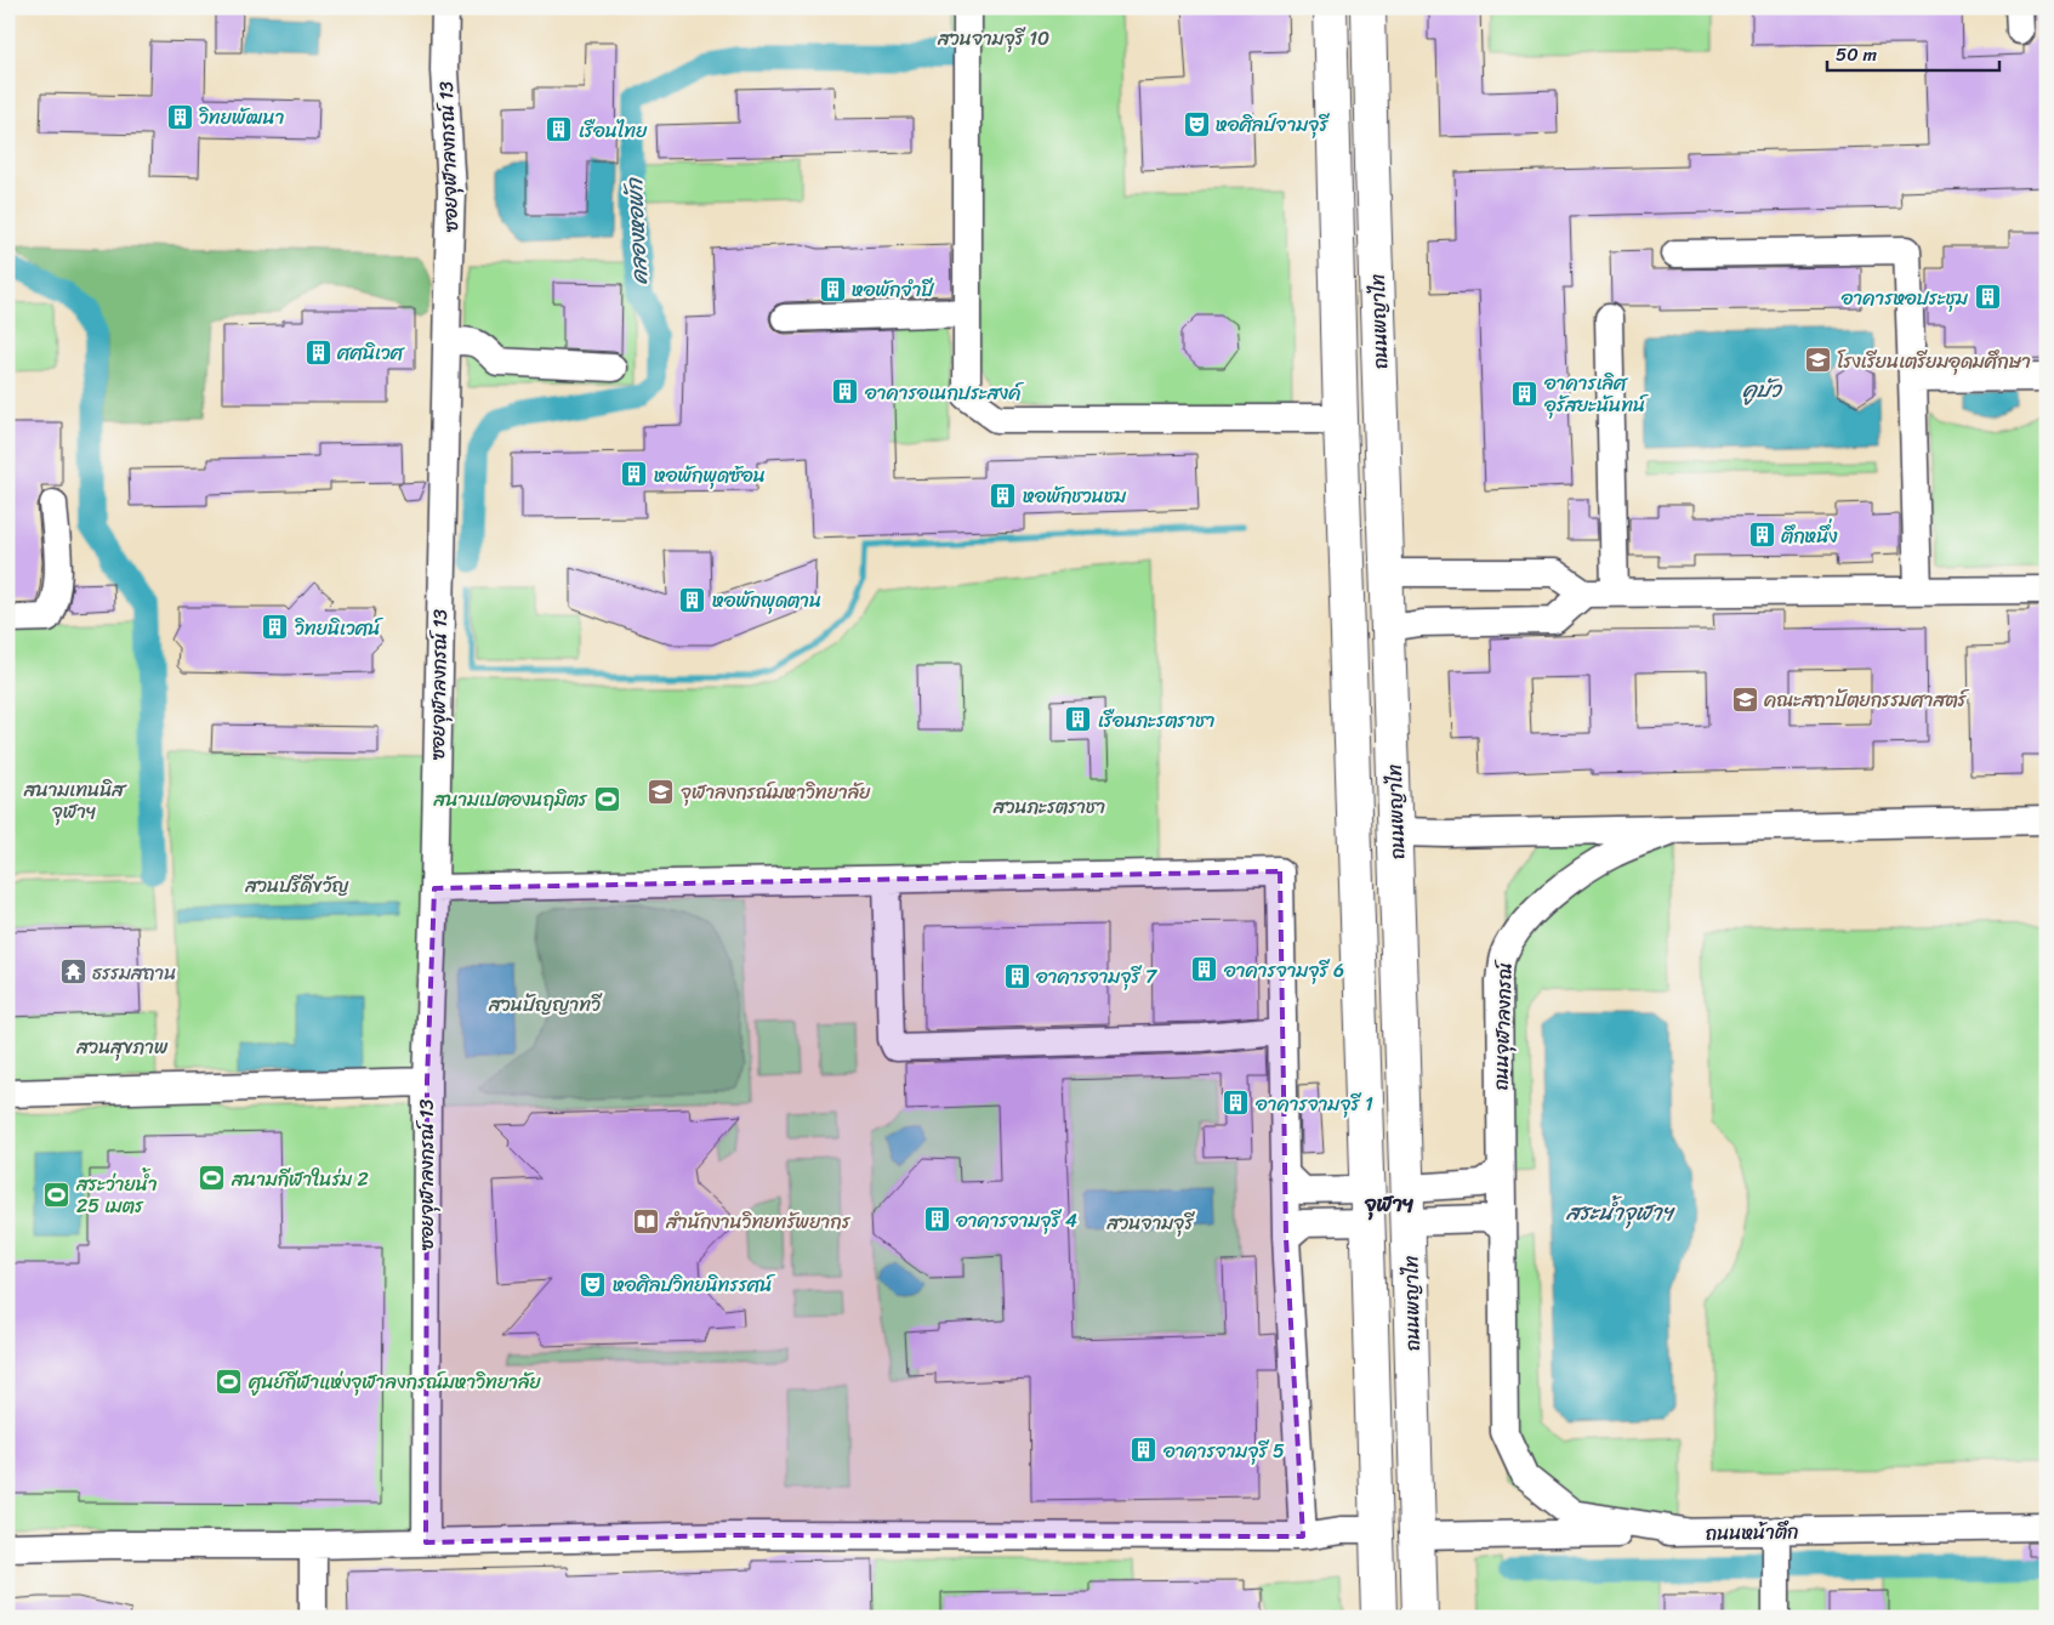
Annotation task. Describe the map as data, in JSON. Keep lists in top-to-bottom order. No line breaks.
{"streets":{"main road":["ถนนพญาไท"],"street":["ซอยจุฬาลงกรณ์ 13","ถนนจุฬาลงกรณ์","ถนนหน้าตึก"]},"crossings":[["ถนนพญาไท","ถนนหน้าตึก"],["ถนนจุฬาลงกรณ์","ถนนหน้าตึก"]],"districts":["จุฬาฯ"],"water":["คลองหอพัก","คูบัว","สระน้ำจุฬาฯ"],"parks":["สวนจามจุรี 10","สนามเทนนิส จุฬาฯ","สวนภะรตราชา","สวนปรีดีขวัญ","สวนปัญญาทวี","สวนสุขภาพ","สวนจามจุรี"],"places":{"building":["วิทยพัฒนา","เรือนไทย","หอพักจำปี","อาคารหอประชุม","ศศนิเวศ","อาคารอเนกประสงค์","อาคารเลิศ อุรัสยะนันทน์","หอพักพุดซ้อน","หอพักชวนชม","ตึกหนึ่ง","หอพักพุดตาน","วิทยนิเวศน์","เรือนภะรตราชา","อาคารจามจุรี 6","อาคารจามจุรี 7","อาคารจามจุรี 1","อาคารจามจุรี 4","อาคารจามจุรี 5"],"theatre":["หอศิลป์จามจุรี","หอศิลปวิทยนิทรรศน์"],"school or university":["โรงเรียนเตรียมอุดมศึกษา","คณะสถาปัตยกรรมศาสตร์","จุฬาลงกรณ์มหาวิทยาลัย"],"sports":["สนามเปตองนฤมิตร","สนามกีฬาในร่ม 2","สระว่ายน้ำ 25 เมตร","ศูนย์กีฬาแห่งจุฬาลงกรณ์มหาวิทยาลัย"],"temple":["ธรรมสถาน"],"library":["สำนักงานวิทยทรัพยากร"]},"scale_bar":"50 m"}
